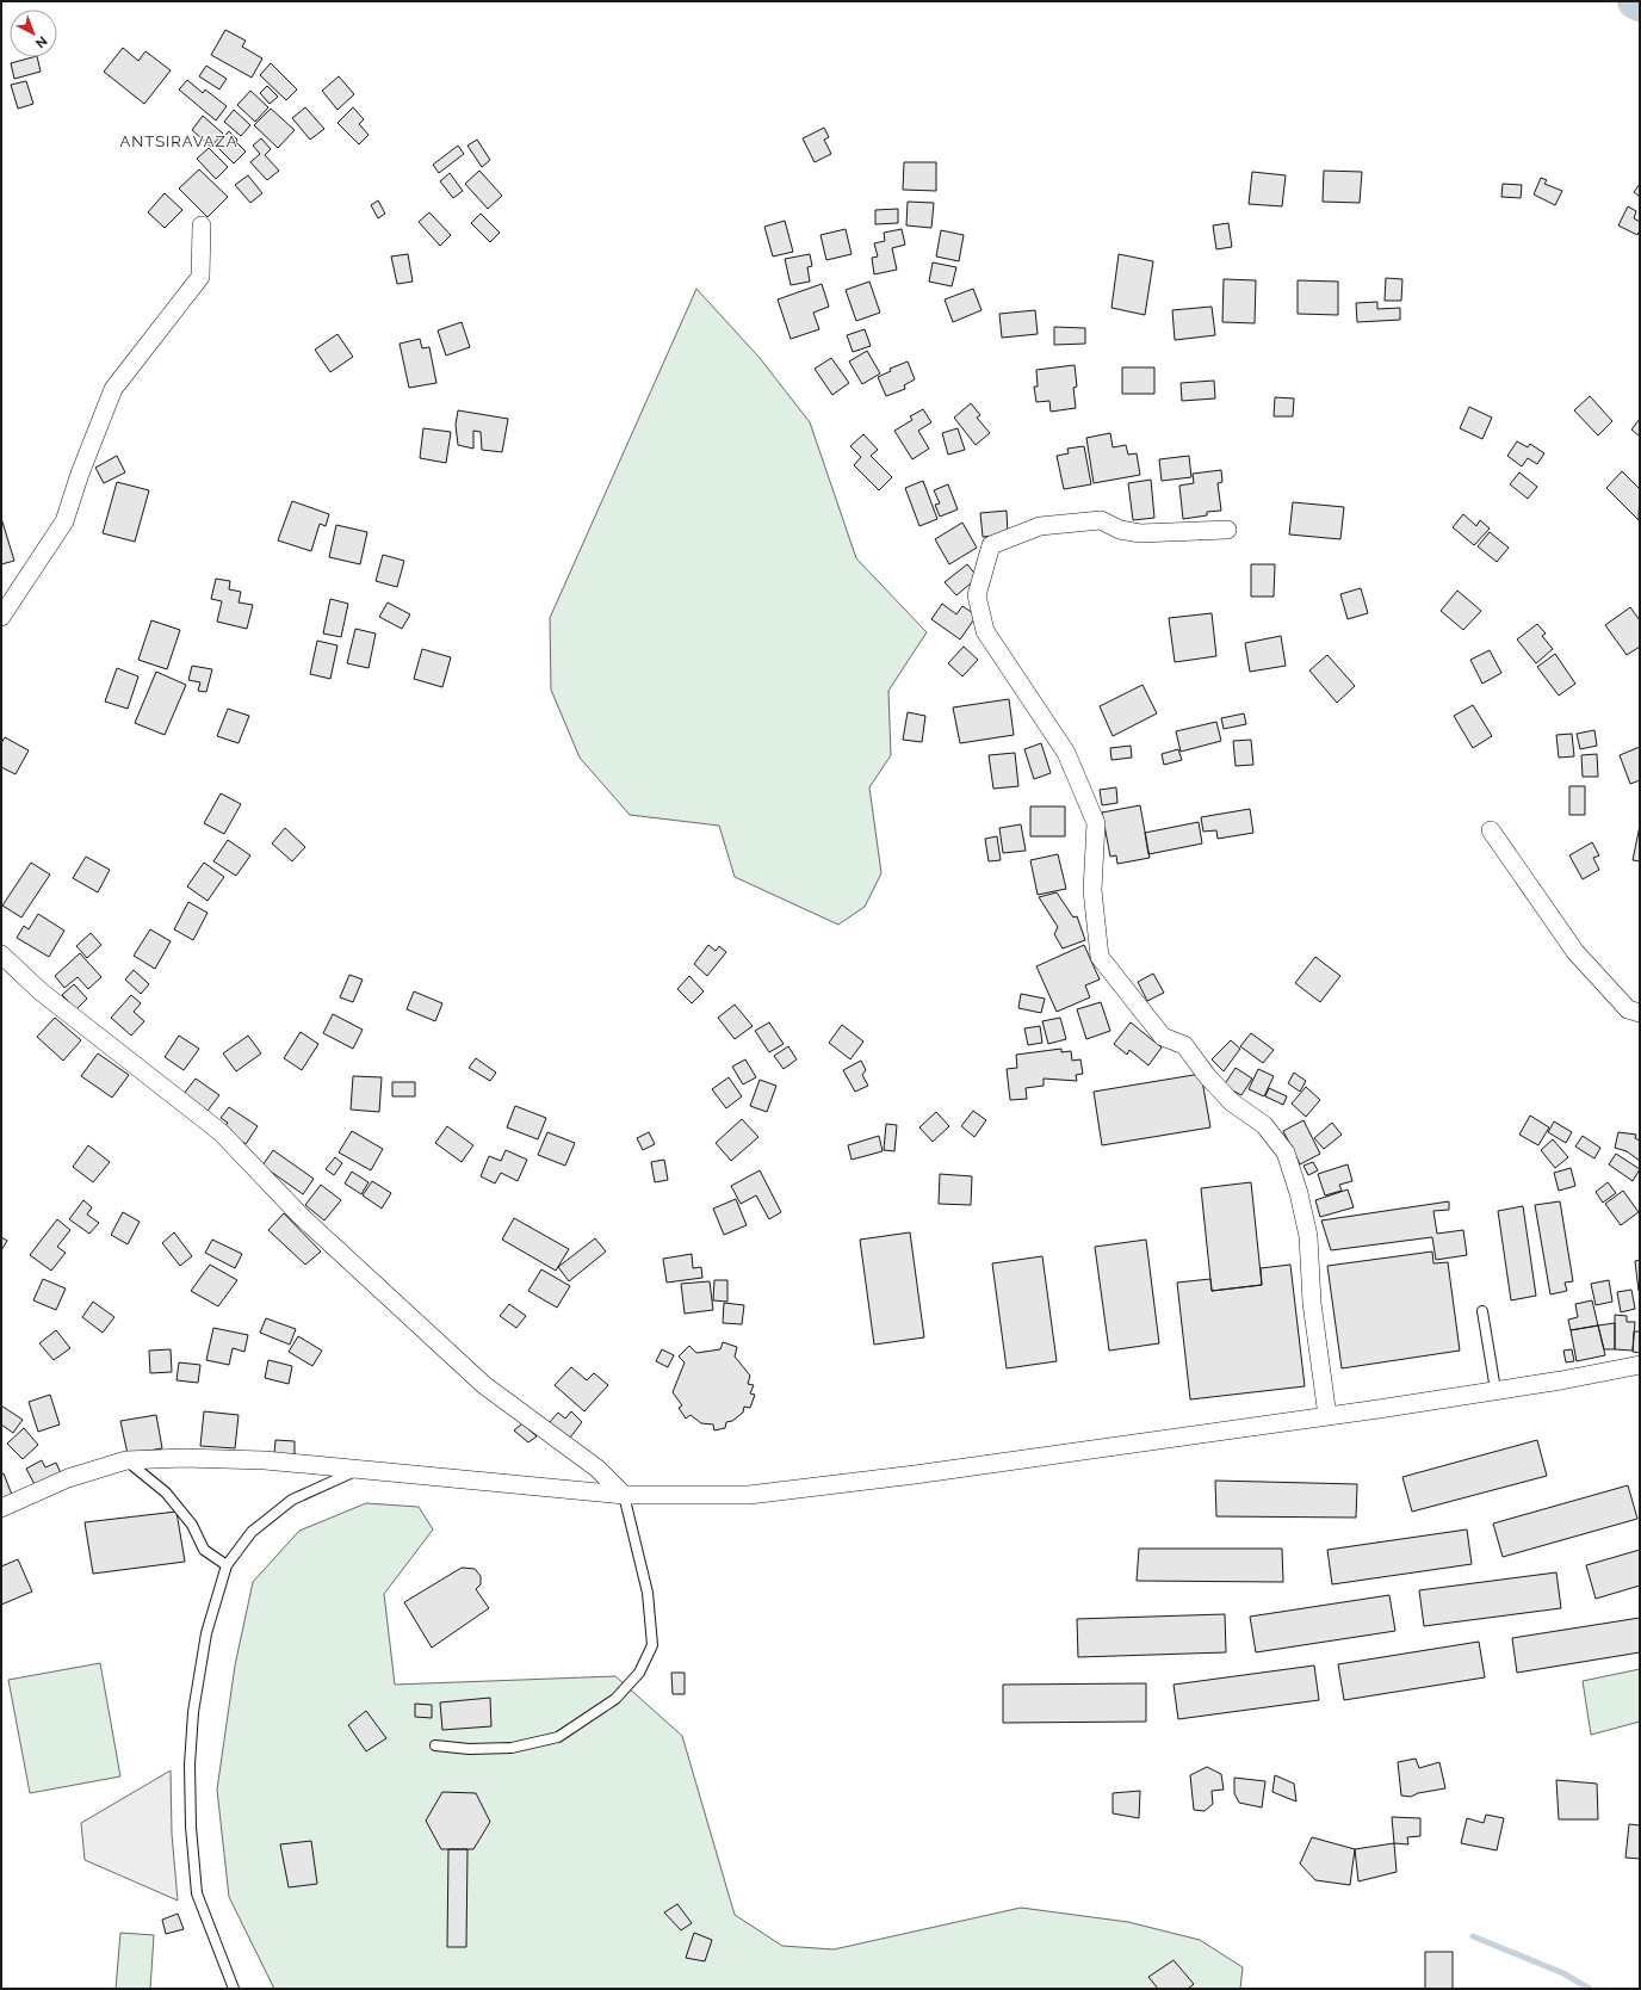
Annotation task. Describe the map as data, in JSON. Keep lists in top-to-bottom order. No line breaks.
{"districts":["ANTSIRAVAZA"],"north":"bottom right"}
